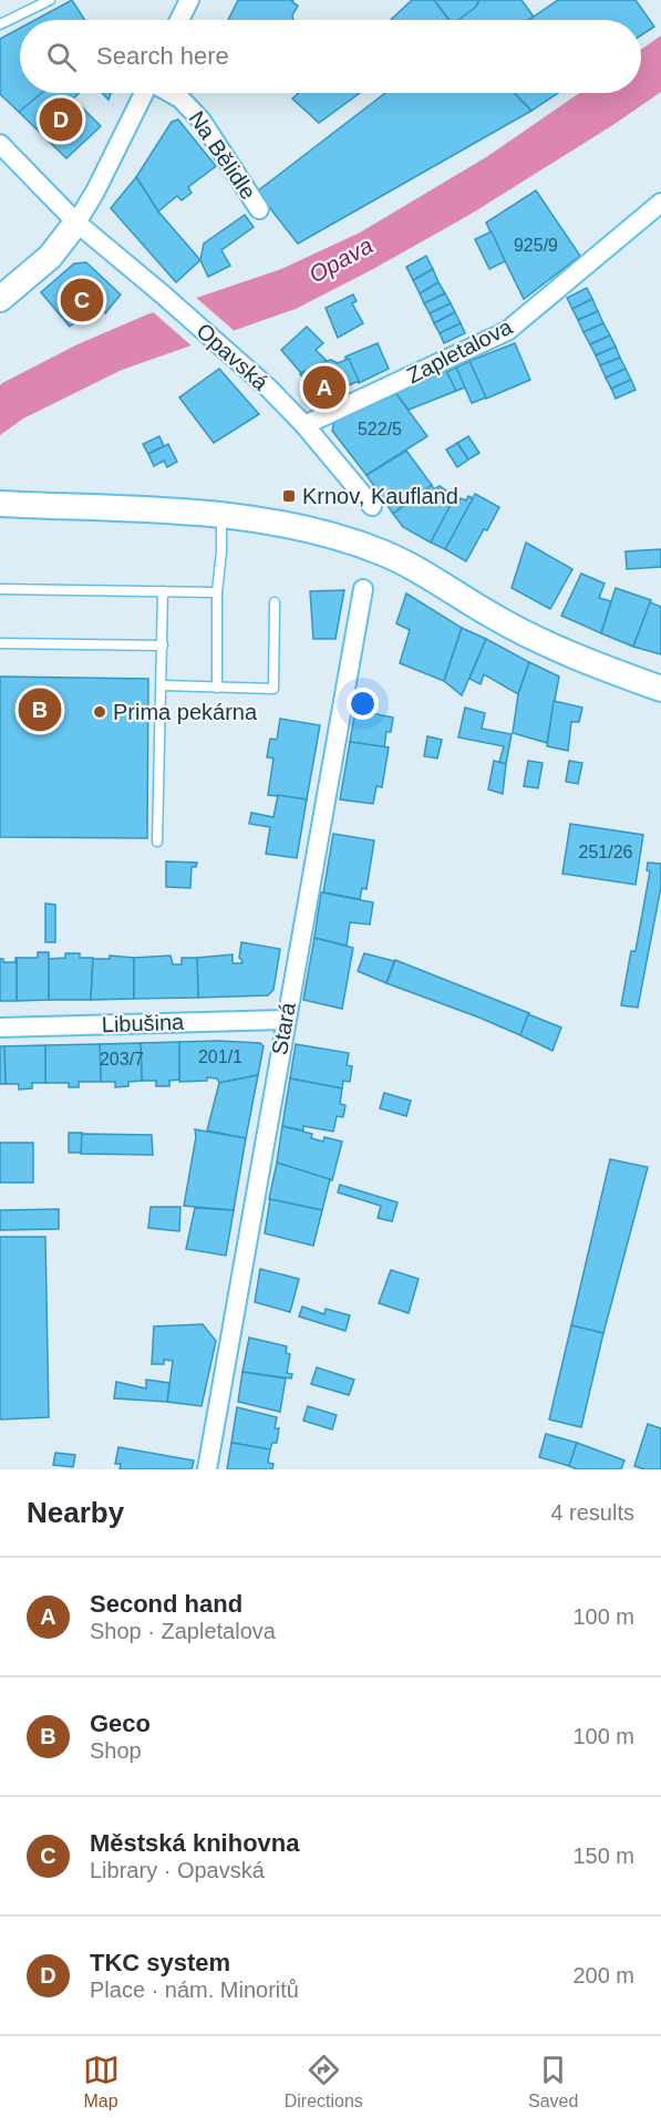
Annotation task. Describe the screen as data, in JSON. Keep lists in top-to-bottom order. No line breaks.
{"streets":{"street":["Na Bělidle","Zapletalova","Opavská","Libušina","Stará"]},"crossings":[["Zapletalova","Opavská"],["Libušina","Stará"]],"water":["Opava"],"places":{"transit":["Krnov, Kaufland"],"other":["Prima pekárna"]},"house_numbers":["925/9","522/5","251/26","201/1","203/7"],"page":{"search":"Search here","pins":["D","C","A","B"],"heading":["Nearby","4 results"],"list":[{"mark":"A","name":"Second hand","note":"Shop · Zapletalova","value":"100 m"},{"mark":"B","name":"Geco","note":"Shop","value":"100 m"},{"mark":"C","name":"Městská knihovna","note":"Library · Opavská","value":"150 m"},{"mark":"D","name":"TKC system","note":"Place · nám. Minoritů","value":"200 m"}],"nav":["Map","Directions","Saved"]}}
